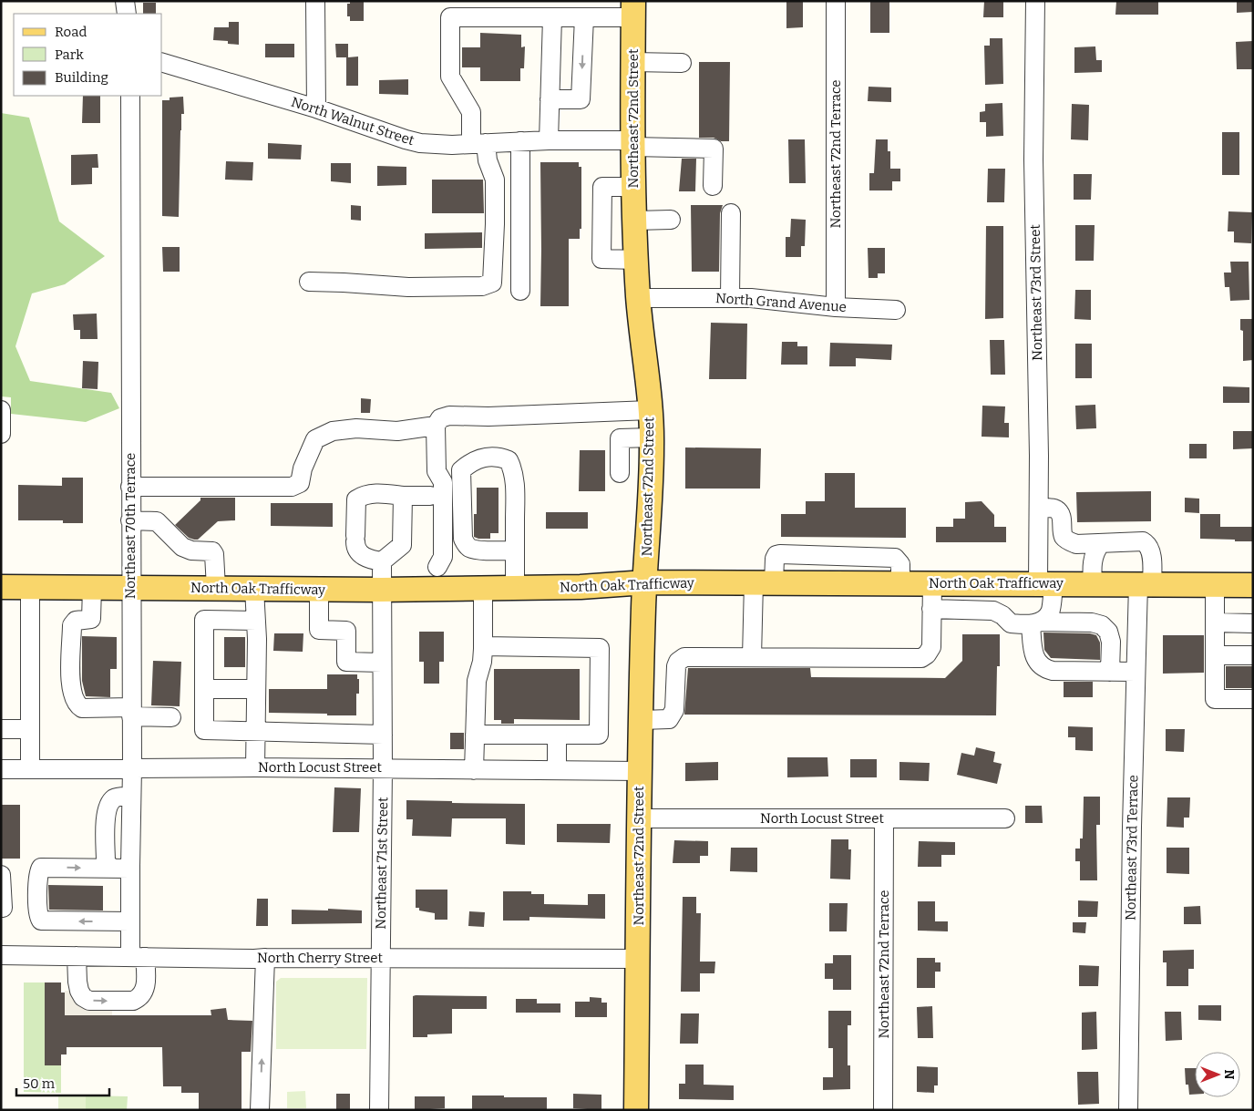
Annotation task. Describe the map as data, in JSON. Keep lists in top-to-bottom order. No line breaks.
{"streets":{"main road":["Northeast 72nd Street","North Oak Trafficway"],"street":["North Walnut Street","Northeast 72nd Terrace","Northeast 73rd Street","North Grand Avenue","Northeast 70th Terrace","North Locust Street","Northeast 73rd Terrace","Northeast 71st Street","North Cherry Street"]},"crossings":[["Northeast 72nd Street","North Walnut Street"],["Northeast 72nd Street","North Grand Avenue"],["Northeast 72nd Street","North Oak Trafficway"],["Northeast 72nd Street","North Locust Street"],["Northeast 72nd Street","North Cherry Street"],["Northeast 72nd Terrace","North Grand Avenue"],["Northeast 72nd Terrace","North Locust Street"],["Northeast 73rd Street","North Oak Trafficway"],["Northeast 70th Terrace","North Oak Trafficway"],["Northeast 70th Terrace","North Locust Street"],["Northeast 70th Terrace","North Cherry Street"],["North Oak Trafficway","Northeast 73rd Terrace"],["North Oak Trafficway","Northeast 71st Street"],["North Locust Street","Northeast 71st Street"],["Northeast 71st Street","North Cherry Street"]],"legend":["Road","Park","Building"],"scale_bar":"50 m","north":"right"}
